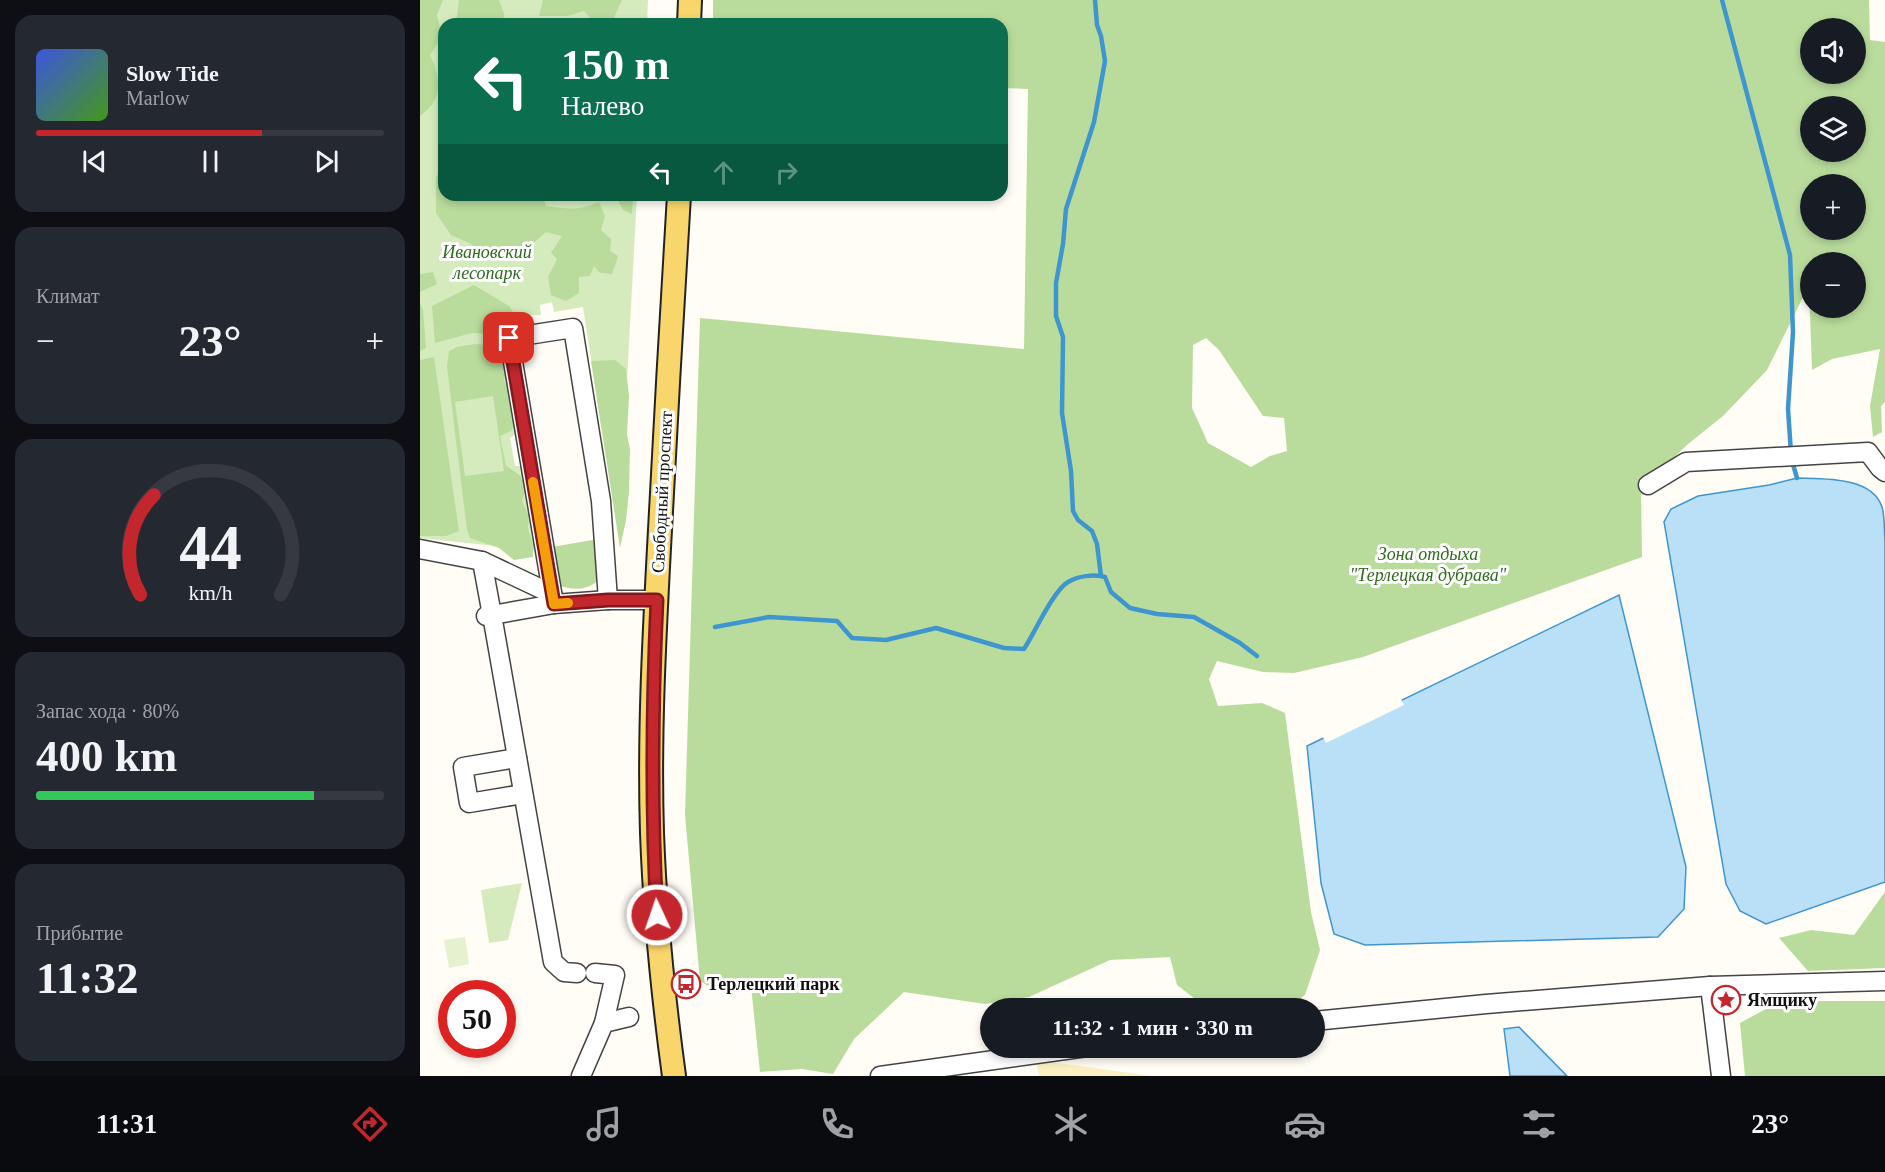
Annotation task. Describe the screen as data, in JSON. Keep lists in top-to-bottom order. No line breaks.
{"streets":{"main road":["Свободный проспект"]},"parks":["Ивановский лесопарк","Зона отдыха \"Терлецкая дубрава\""],"places":{"bus stop":["Терлецкий парк"],"place":["Ямщику"]},"page":{"map_buttons":["+","−"],"turn":["150 m","Налево"],"song":["Slow Tide","Marlow"],"tile":["Климат",["Запас хода · 80%","400 km"],["Прибытие","11:32"]],"heat":["−","23°","+"],"limit":"50","trip":"11:32 · 1 мин · 330 m","tabs":["11:31","23°"],"gauge":["44","km/h"]}}
